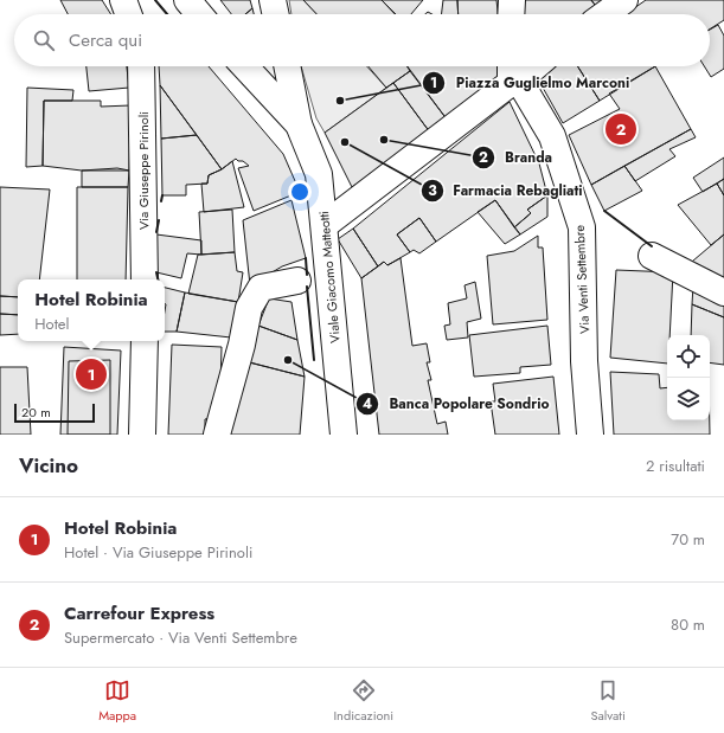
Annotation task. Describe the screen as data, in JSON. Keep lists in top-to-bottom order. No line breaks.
{"streets":{"street":["Via Giuseppe Pirinoli","Viale Giacomo Matteotti","Via Venti Settembre"]},"places":["Piazza Guglielmo Marconi","Branda","Farmacia Rebagliati","Banca Popolare Sondrio"],"scale_bar":"20 m","page":{"search":"Cerca qui","pins":["2","1"],"popup":["Hotel Robinia","Hotel"],"scale":"20 m","heading":["Vicino","2 risultati"],"list":[{"mark":"1","name":"Hotel Robinia","note":"Hotel · Via Giuseppe Pirinoli","value":"70 m"},{"mark":"2","name":"Carrefour Express","note":"Supermercato · Via Venti Settembre","value":"80 m"}],"nav":["Mappa","Indicazioni","Salvati"]}}
